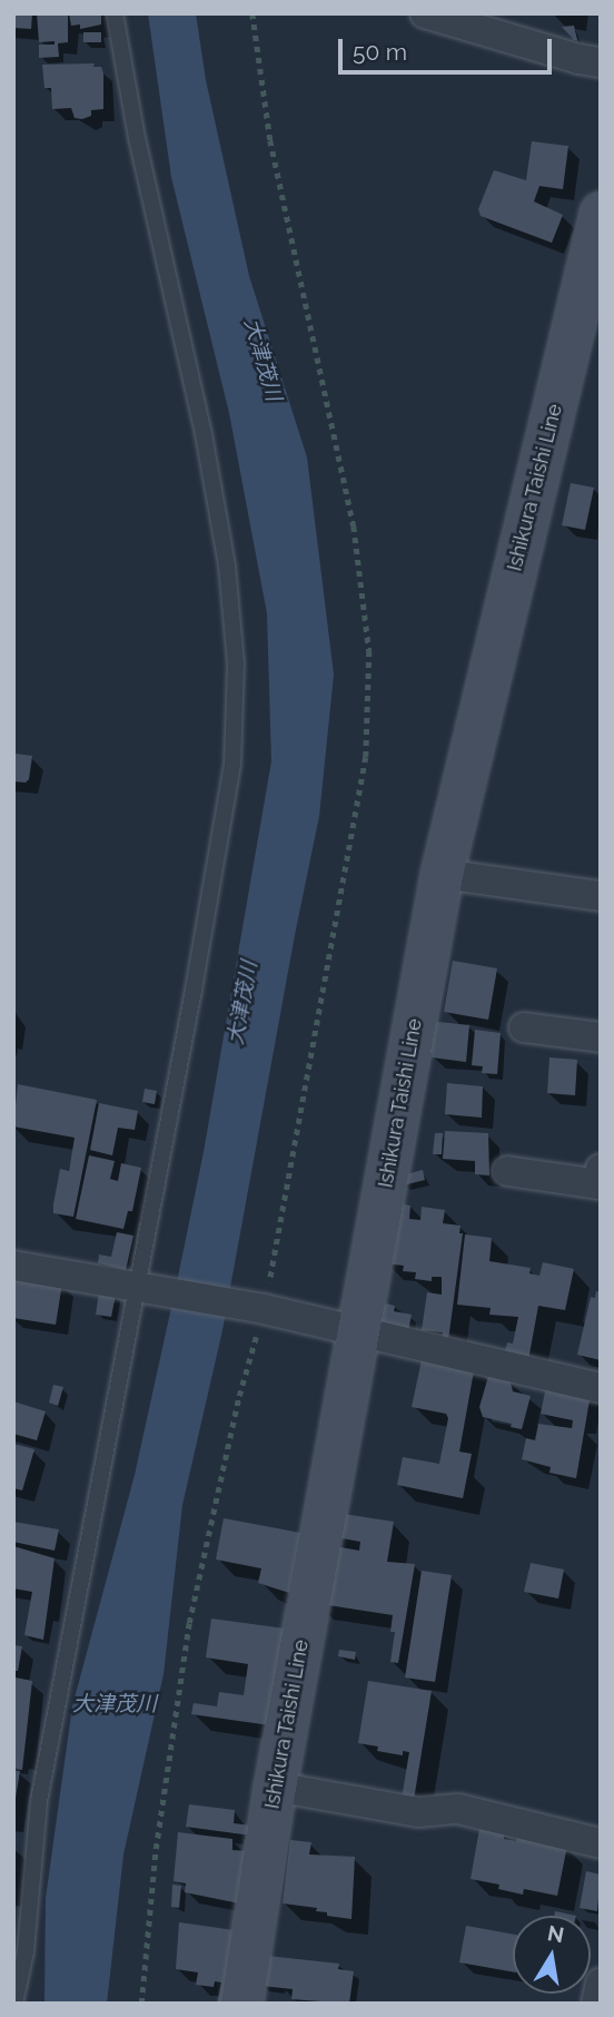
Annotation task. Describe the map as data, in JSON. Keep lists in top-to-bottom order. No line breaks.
{"streets":{"main road":["Ishikura Taishi Line"]},"water":["大津茂川"],"scale_bar":"50 m","north":"top"}
